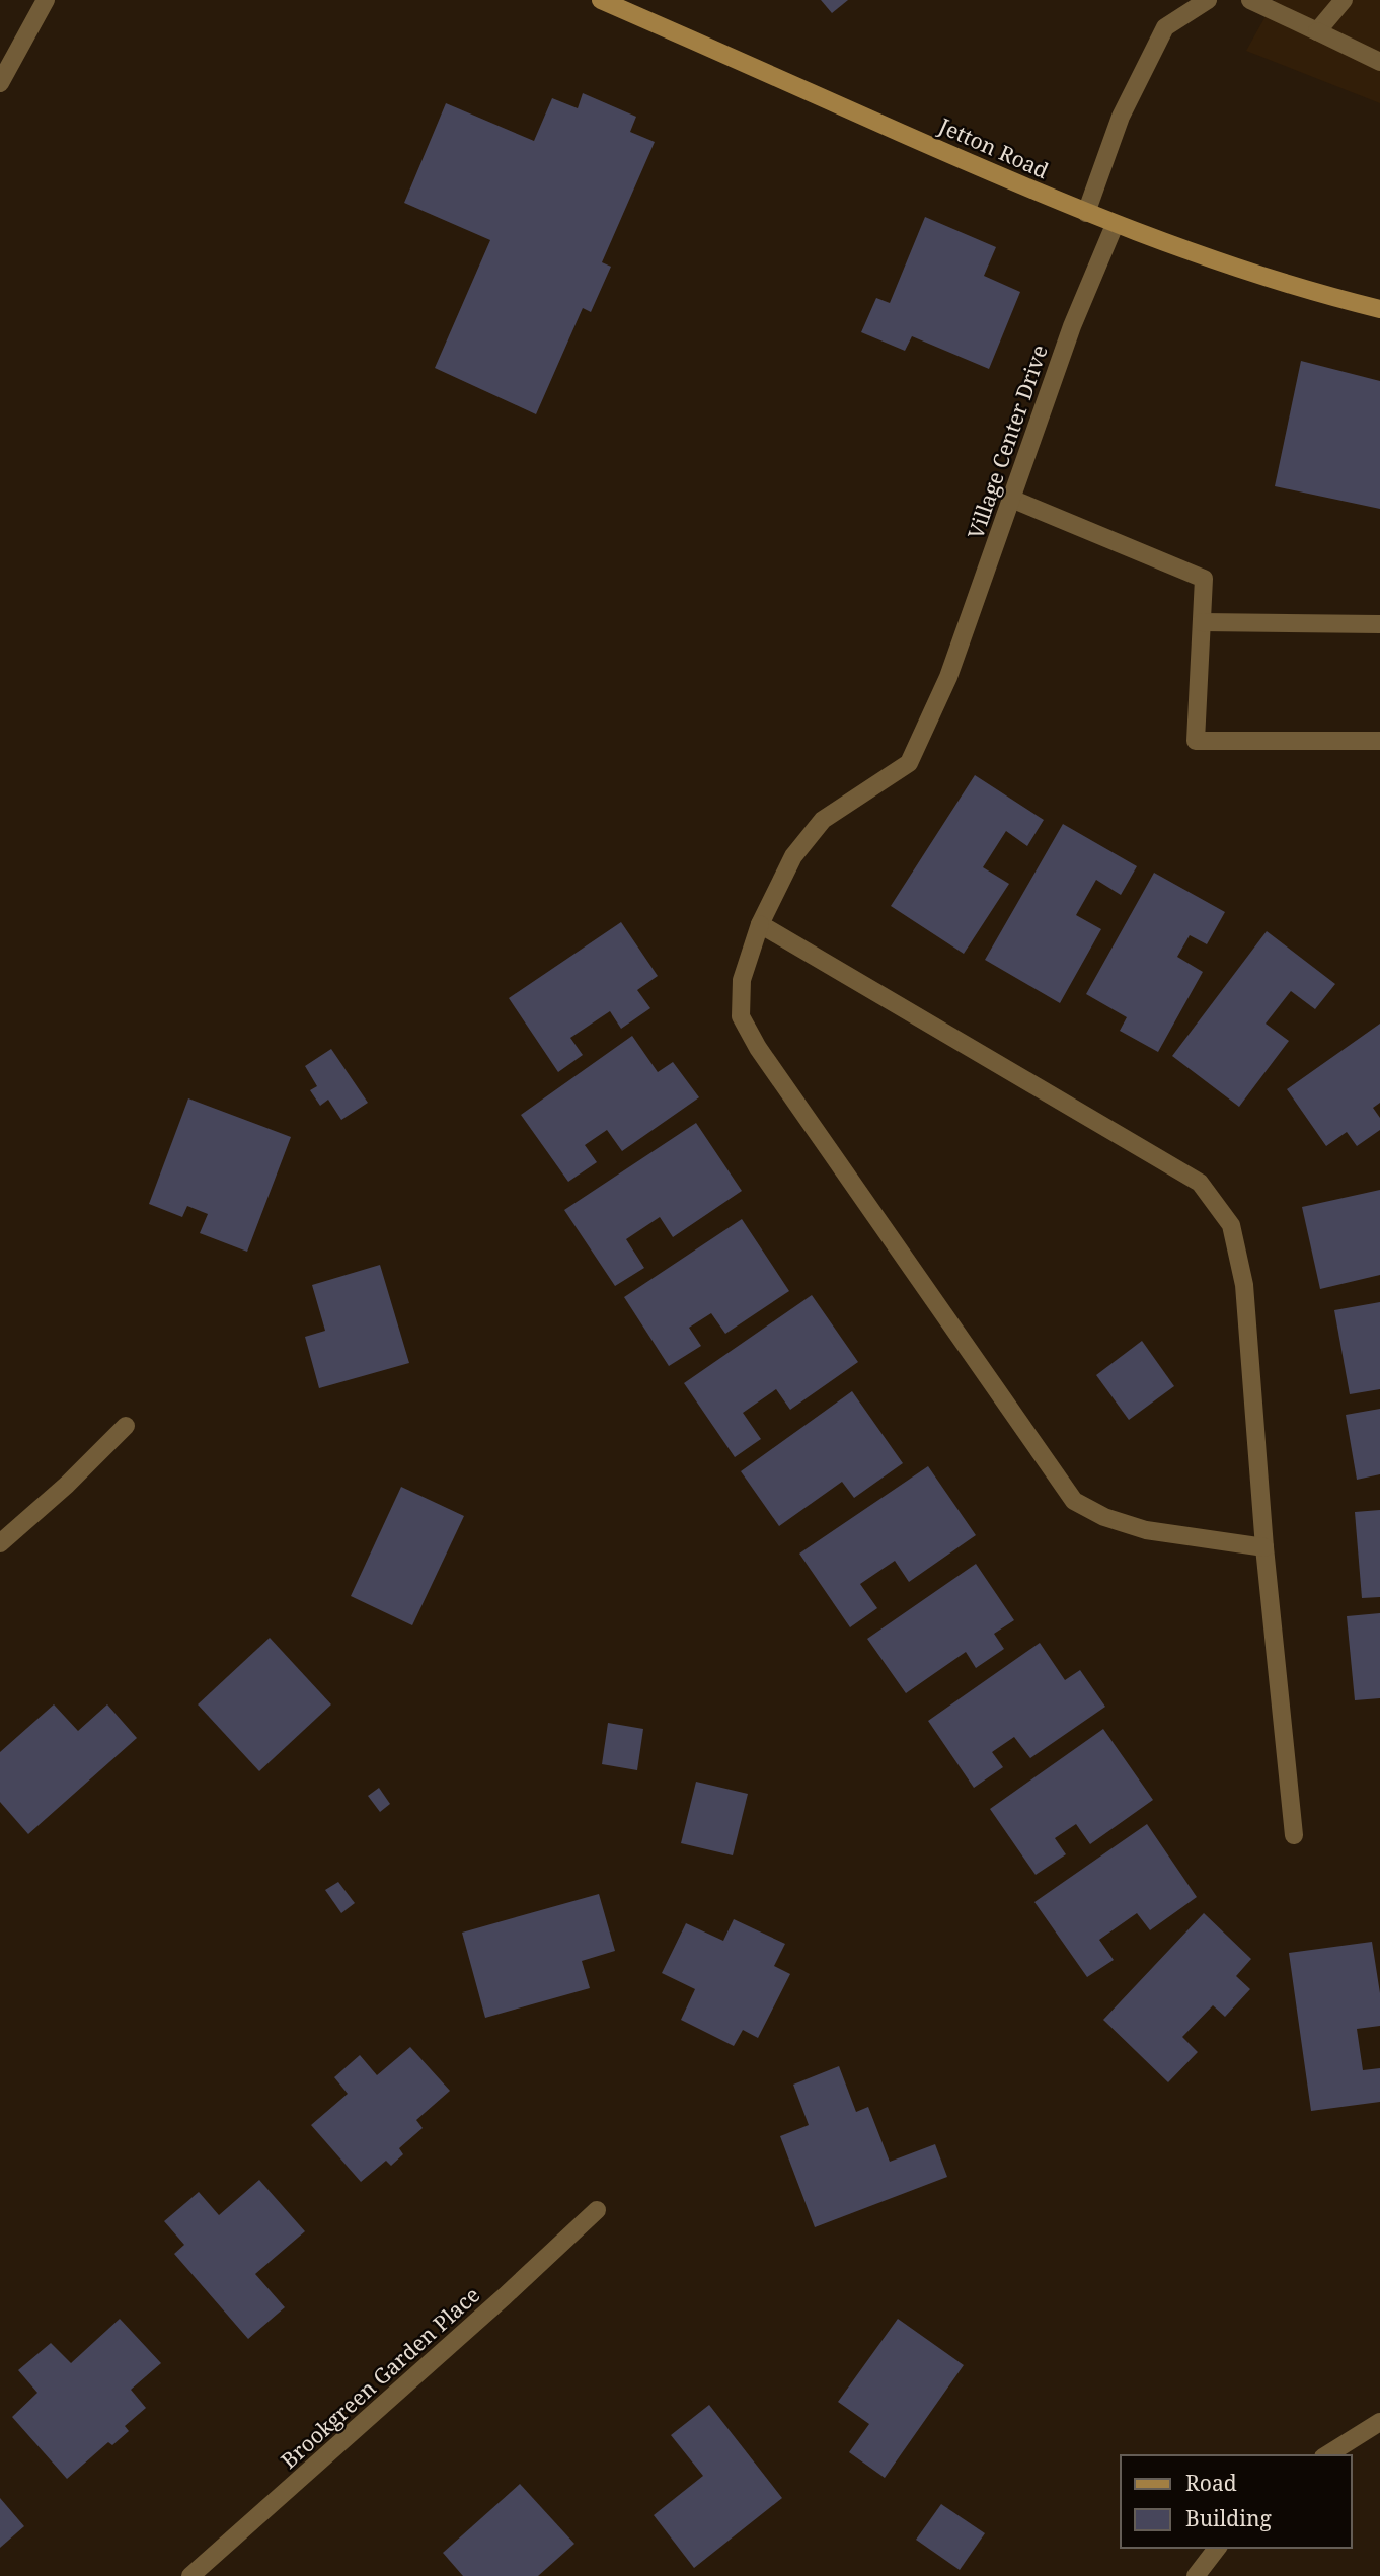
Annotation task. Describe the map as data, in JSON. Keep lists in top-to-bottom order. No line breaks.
{"streets":{"street":["Jetton Road","Village Center Drive","Brookgreen Garden Place"]},"crossings":[["Jetton Road","Village Center Drive"]],"legend":["Road","Building"]}
